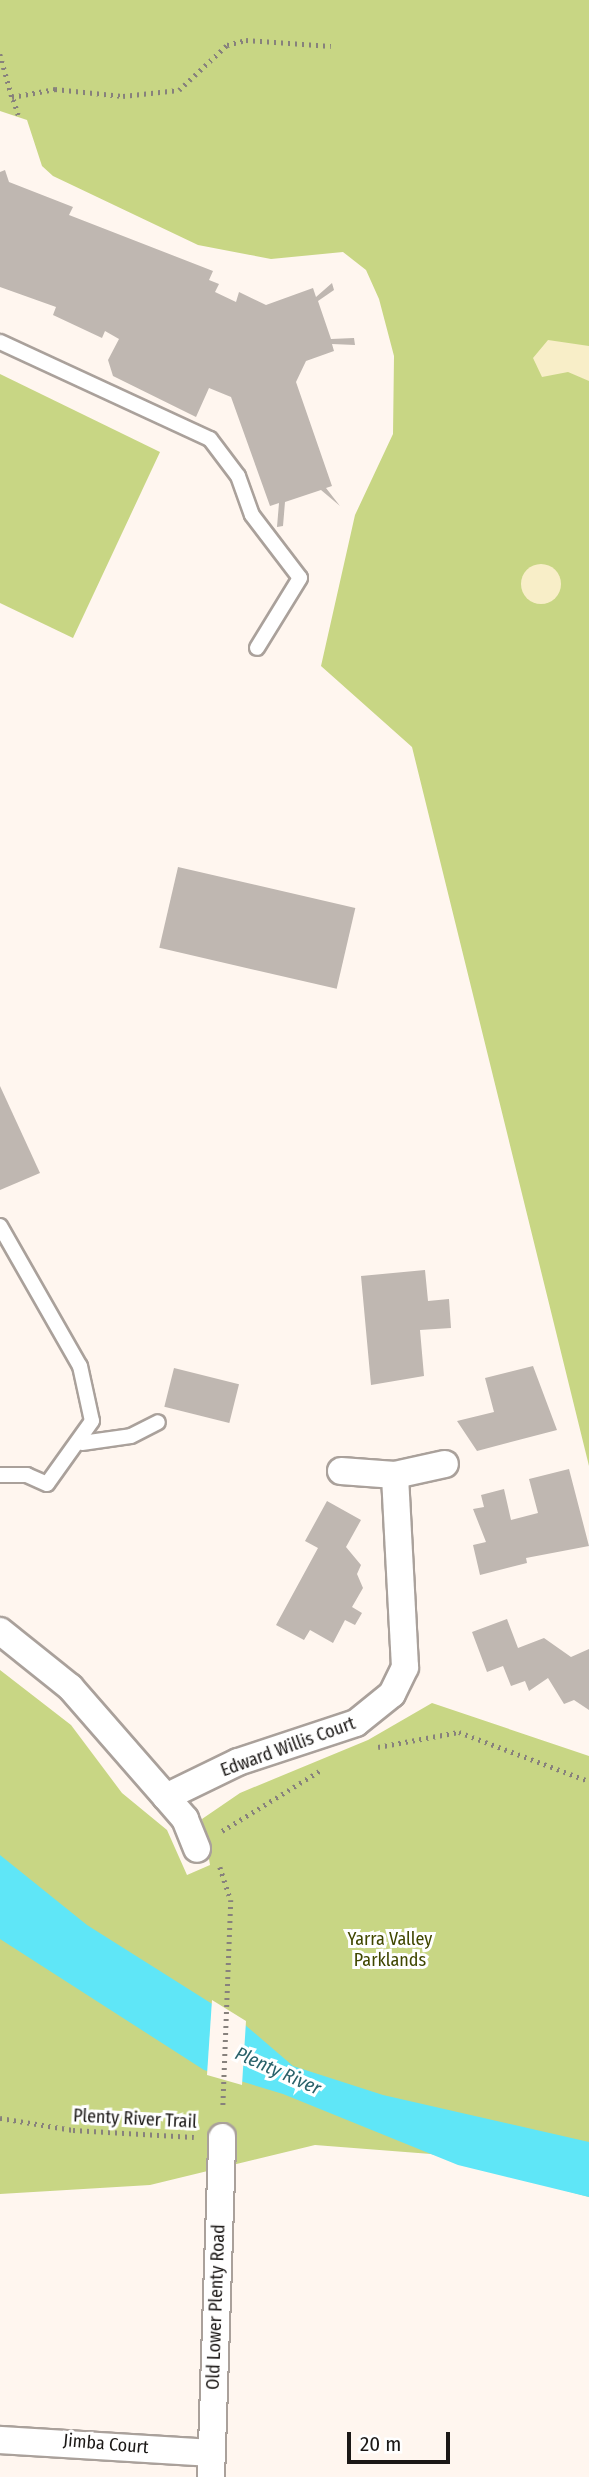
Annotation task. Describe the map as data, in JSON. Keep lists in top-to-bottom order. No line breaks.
{"streets":{"street":["Edward Willis Court","Old Lower Plenty Road","Jimba Court"],"path":["Plenty River Trail"]},"crossings":[["Plenty River Trail","Old Lower Plenty Road"],["Old Lower Plenty Road","Jimba Court"]],"water":["Plenty River"],"parks":["Yarra Valley Parklands"],"scale_bar":"20 m"}
